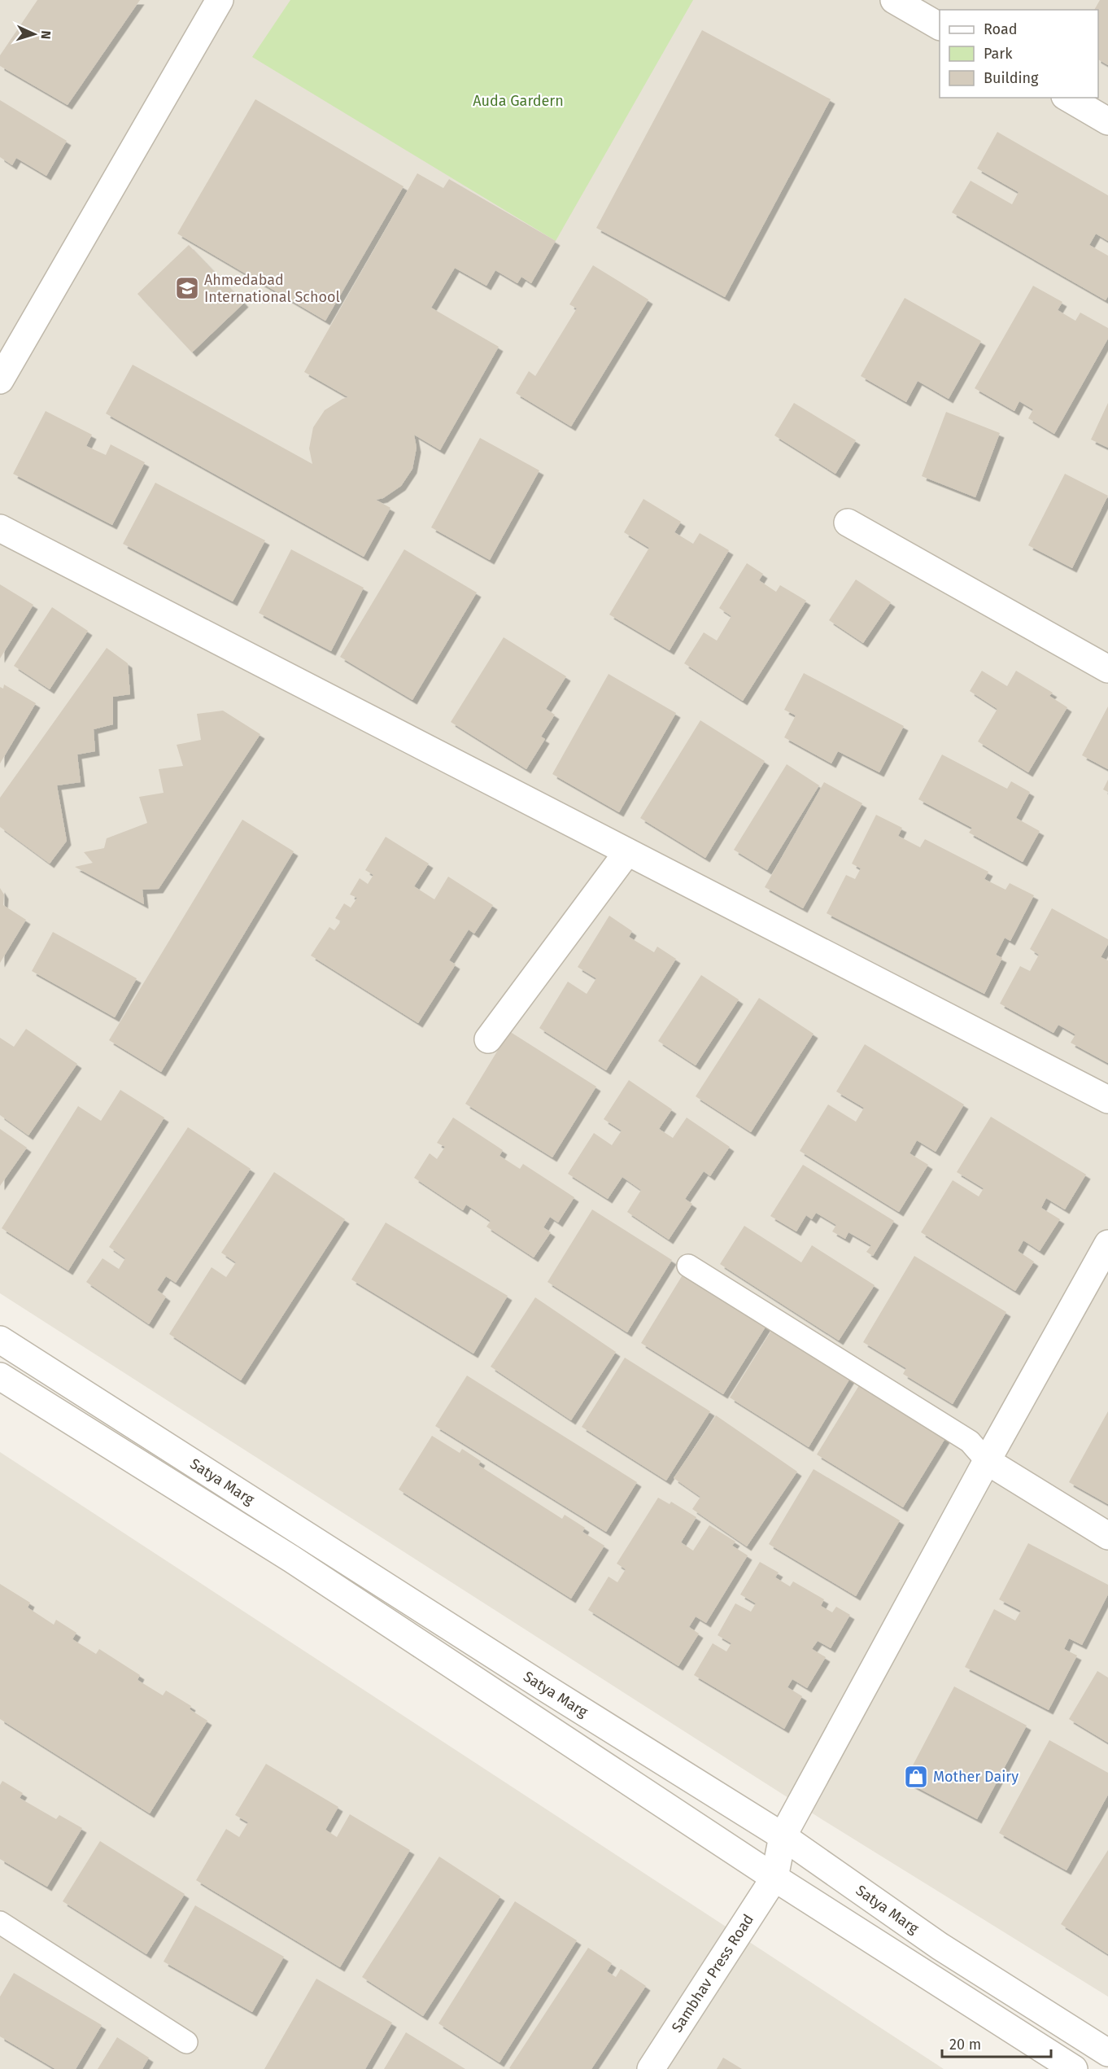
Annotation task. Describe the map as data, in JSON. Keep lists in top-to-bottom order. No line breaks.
{"streets":{"street":["Satya Marg","Sambhav Press Road"]},"crossings":[["Satya Marg","Sambhav Press Road"]],"parks":["Auda Gardern"],"places":{"school or university":["Ahmedabad International School"],"shop":["Mother Dairy"]},"legend":["Road","Park","Building"],"scale_bar":"20 m","north":"right"}
